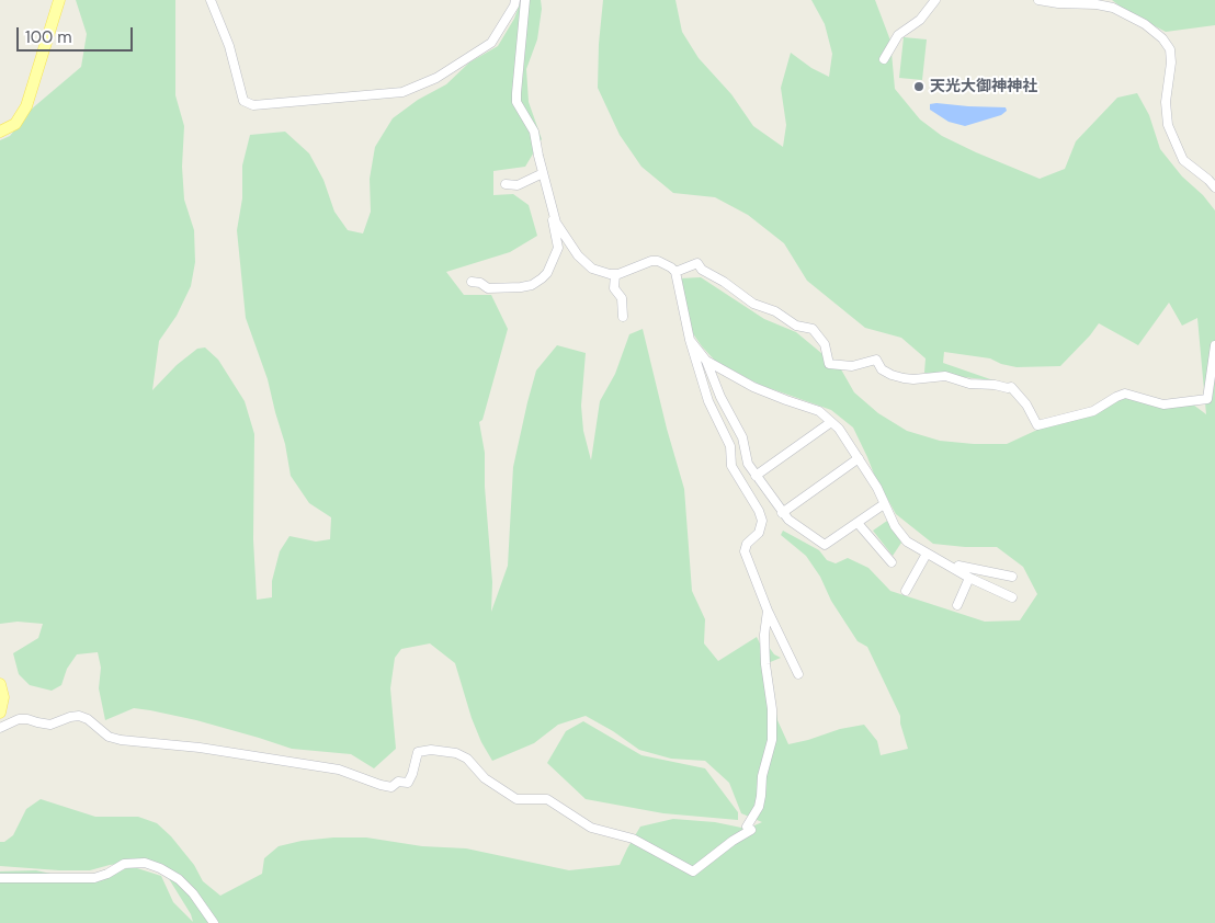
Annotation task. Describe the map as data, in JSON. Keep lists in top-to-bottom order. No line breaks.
{"places":["天光大御神神社"],"scale_bar":"100 m"}
